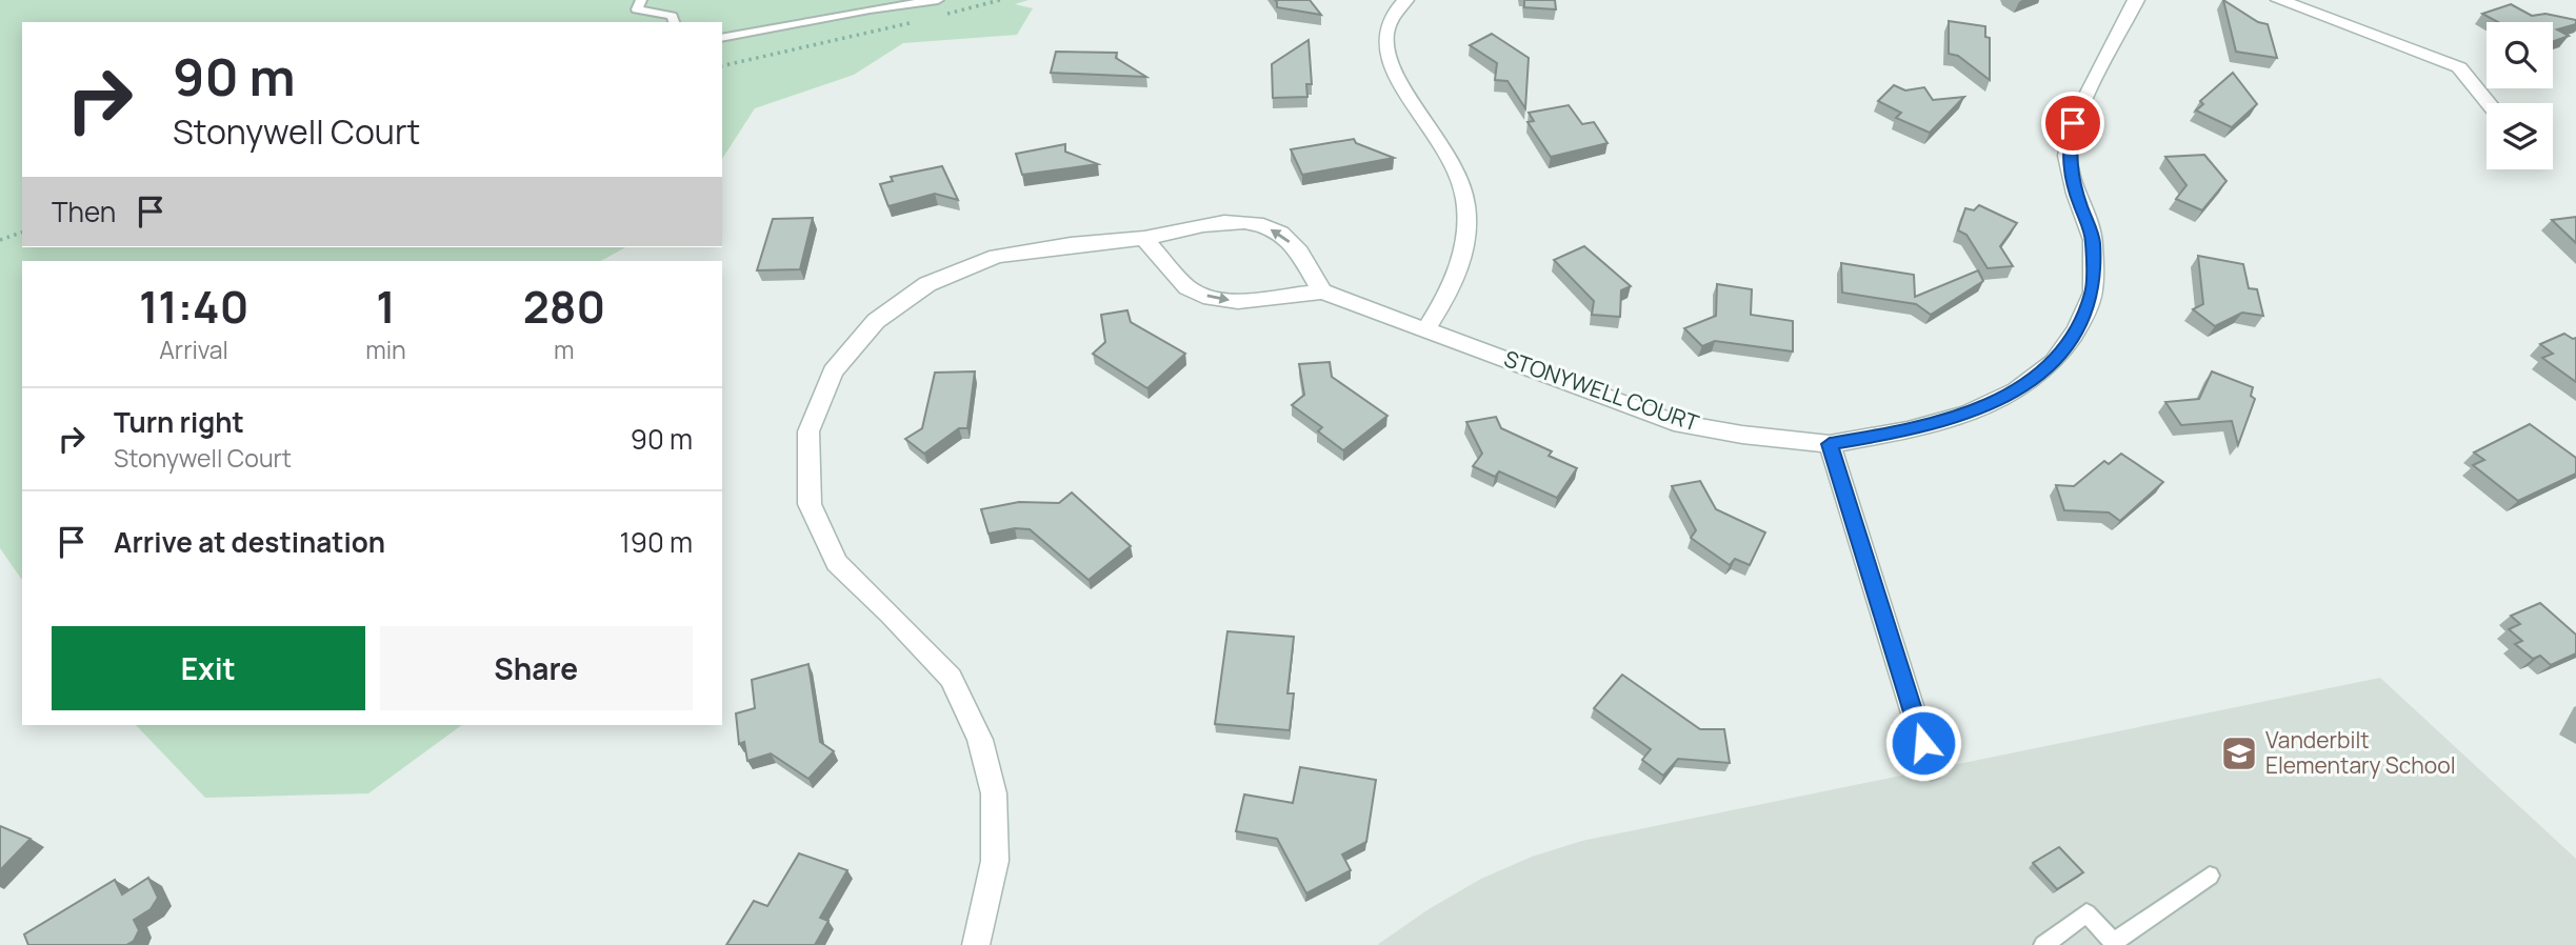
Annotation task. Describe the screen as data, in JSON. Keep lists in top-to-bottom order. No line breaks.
{"streets":{"street":["STONYWELL COURT"]},"places":{"school or university":["Vanderbilt Elementary School"]},"page":{"turn":["90 m","Stonywell Court"],"then":"Then","eta":["11:40","Arrival","1","min","280","m"],"list":[{"name":"Turn right","note":"Stonywell Court","value":"90 m"},{"name":"Arrive at destination","value":"190 m"}],"buttons":["Exit","Share"]}}
